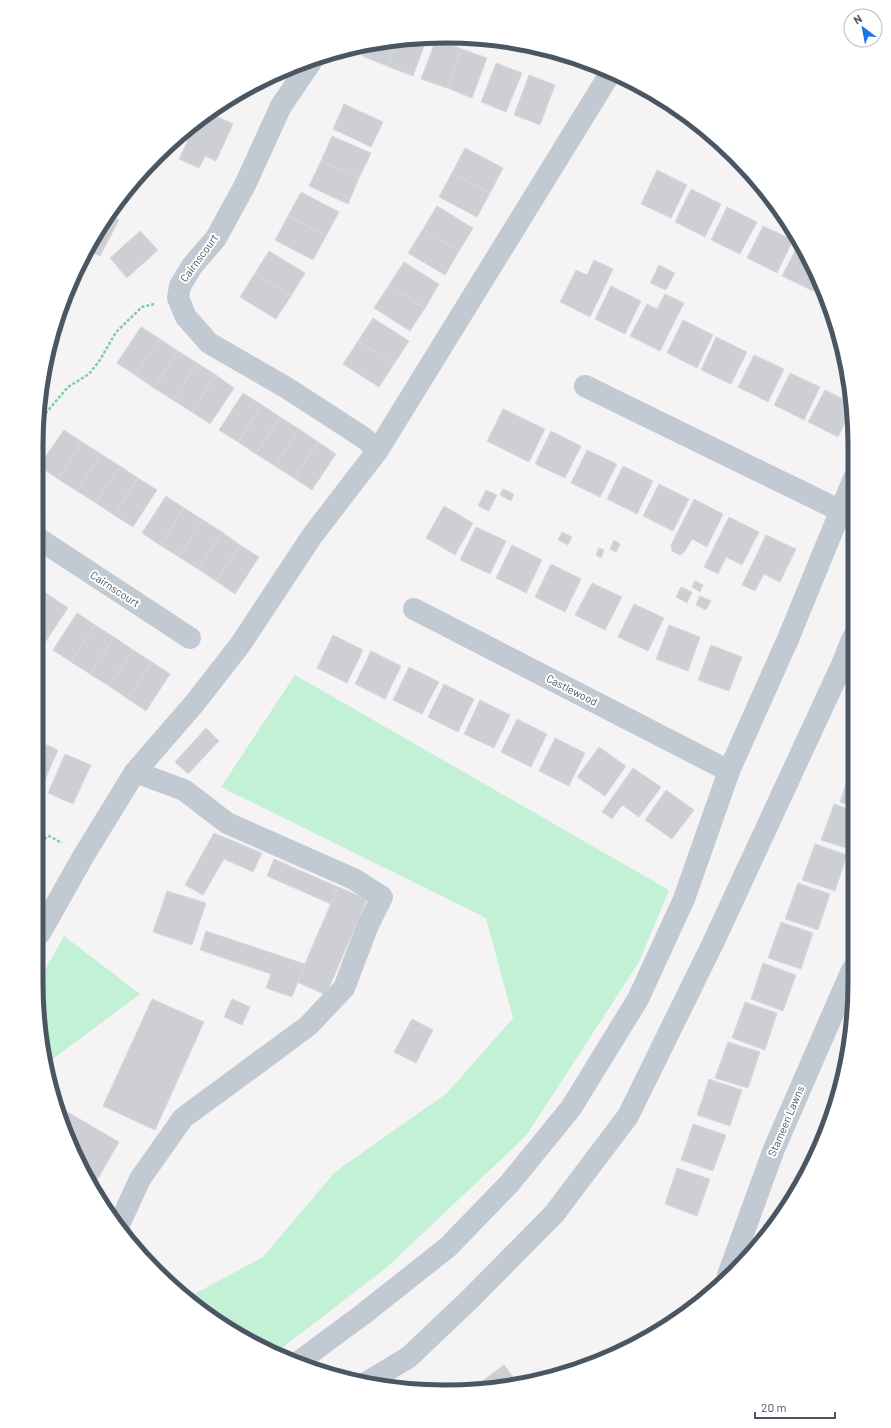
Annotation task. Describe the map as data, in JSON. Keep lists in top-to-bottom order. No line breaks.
{"streets":{"street":["Cairnscourt","Castlewood","Stameen Lawns"]},"scale_bar":"20 m","north":"top left"}
